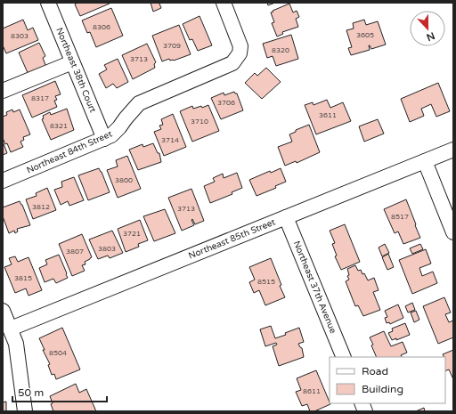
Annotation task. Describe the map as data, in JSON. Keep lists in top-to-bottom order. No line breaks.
{"streets":{"street":["Northeast 38th Court","Northeast 84th Street","Northeast 85th Street","Northeast 37th Avenue"]},"crossings":[["Northeast 38th Court","Northeast 84th Street"],["Northeast 85th Street","Northeast 37th Avenue"]],"house_numbers":["8306","3605","8303","3709","8320","3713","8317","3706","3611","3710","8321","3714","3800","3812","3713","8517","3721","3803","3807","3815","8515","8504","8611"],"legend":["Road","Building"],"scale_bar":"50 m","north":"bottom"}
